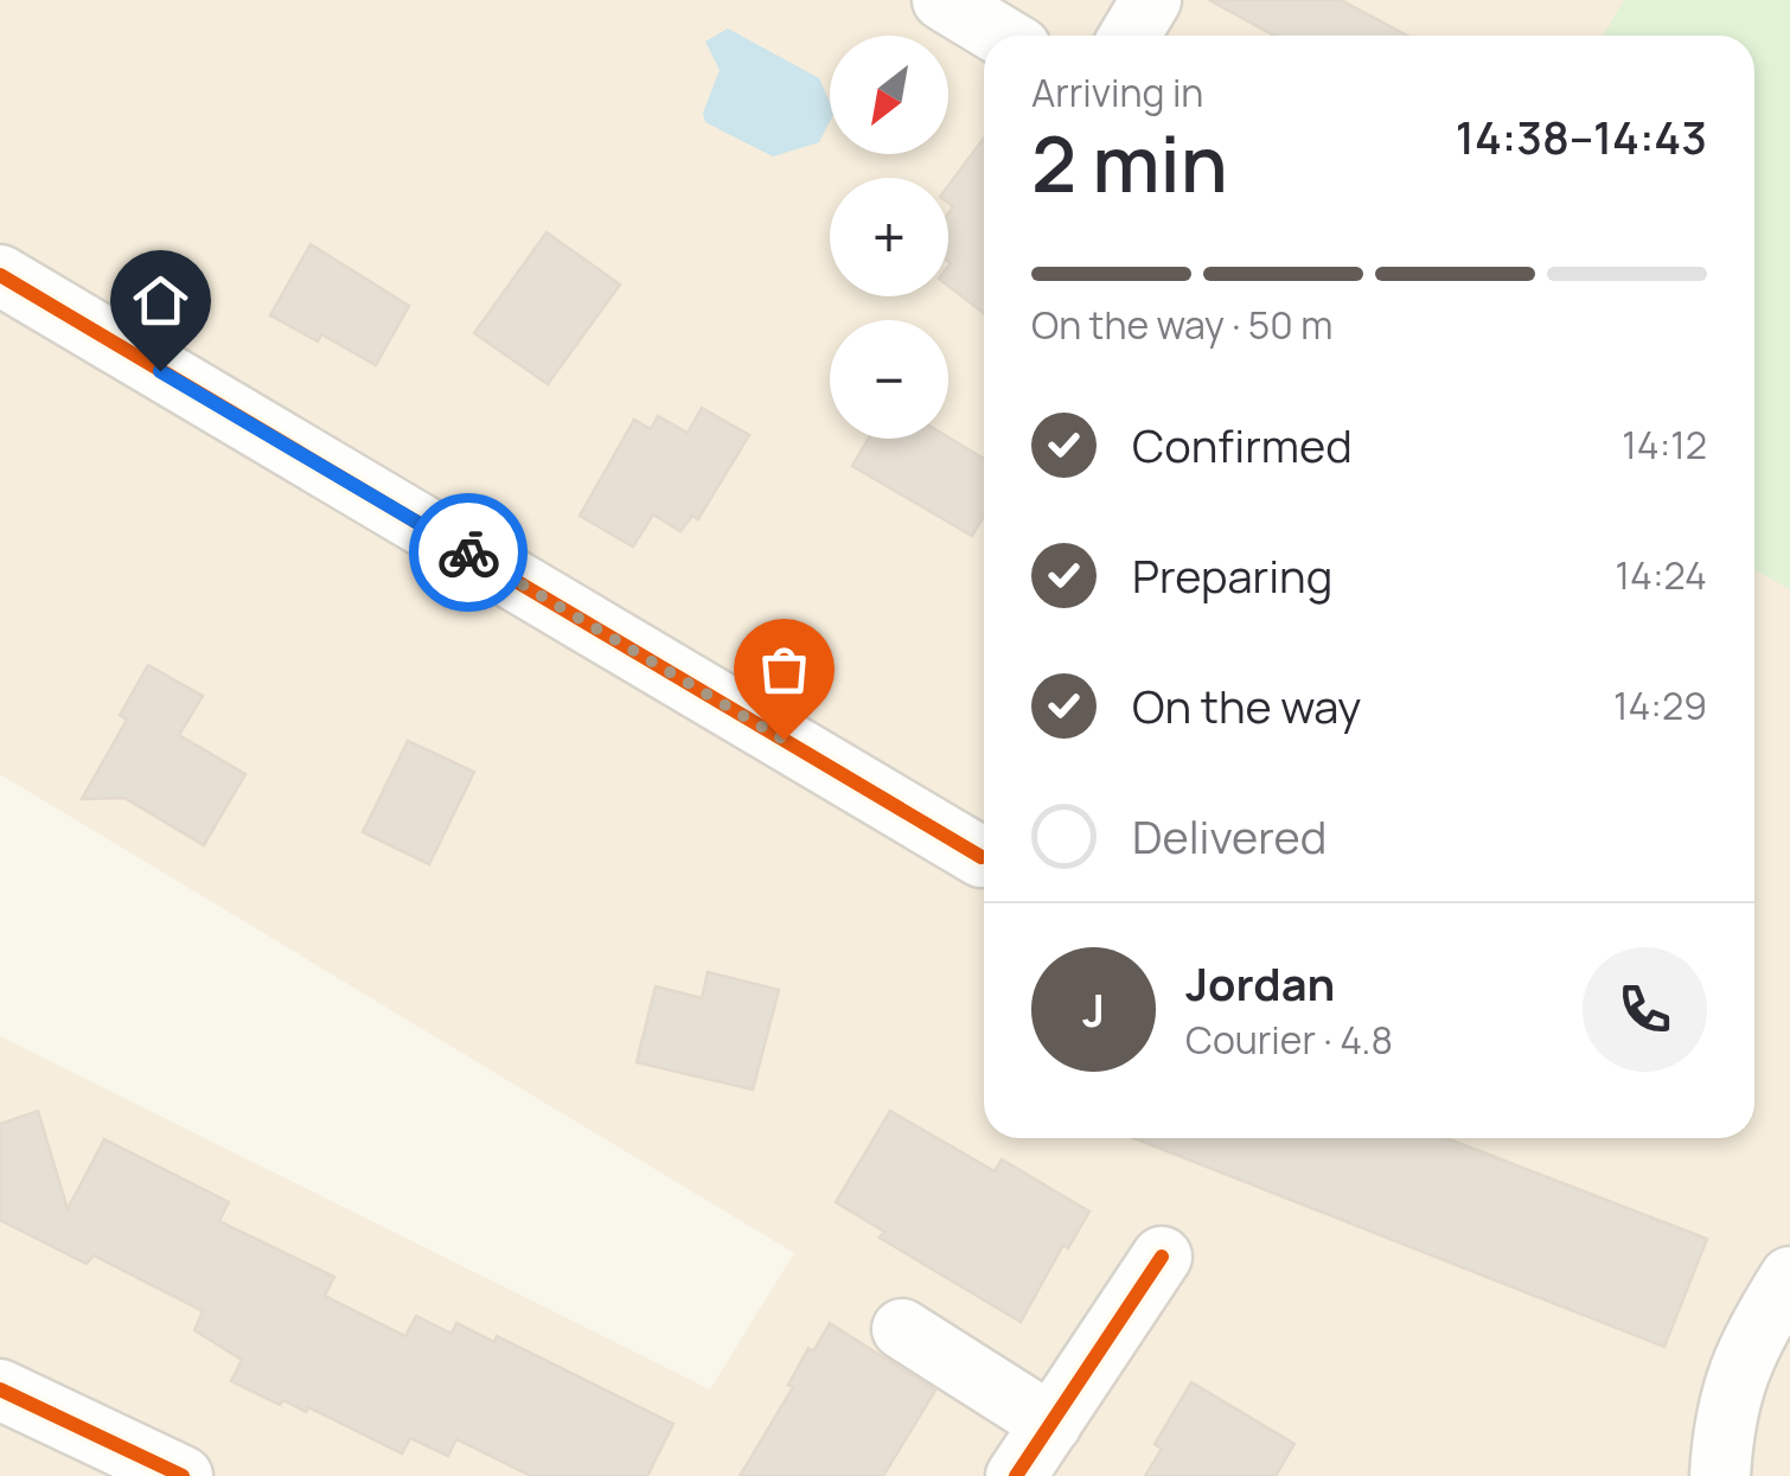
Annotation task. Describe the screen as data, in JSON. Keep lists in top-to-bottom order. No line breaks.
{"north":"bottom left","page":{"map_buttons":["+","−"],"heading":["2 min","Arriving in","14:38–14:43"],"panel":["Jordan","Courier · 4.8"],"bar":"On the way · 50 m","list":[["Confirmed","14:12"],["Preparing","14:24"],["On the way","14:29"],"Delivered"],"round":"J"}}
